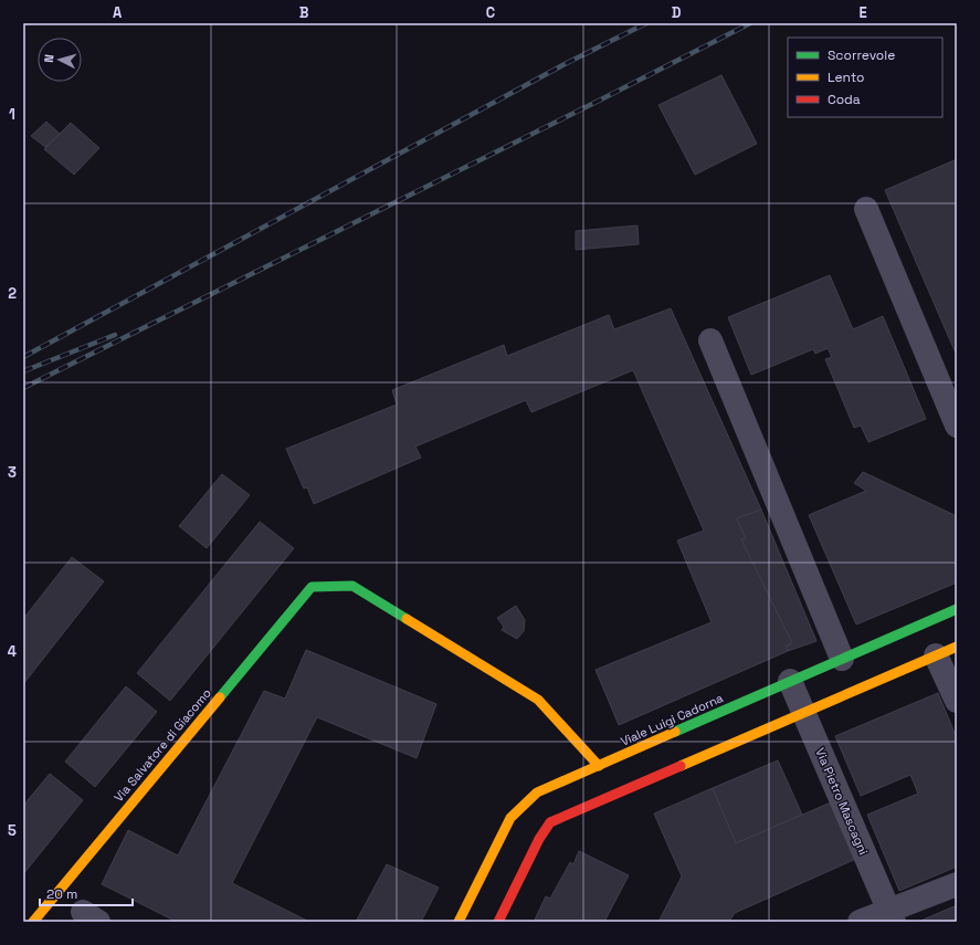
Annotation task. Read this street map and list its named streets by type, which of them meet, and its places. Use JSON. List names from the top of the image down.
{
  "streets": {
    "main road": ["Viale Luigi Cadorna", "Via Salvatore di Giacomo"],
    "street": ["Via Pietro Mascagni"]
  },
  "crossings": [
    ["Viale Luigi Cadorna", "Via Salvatore di Giacomo"],
    ["Viale Luigi Cadorna", "Via Pietro Mascagni"]
  ],
  "legend": ["Scorrevole", "Lento", "Coda"],
  "scale_bar": "20 m",
  "north": "left",
  "grid": {
    "columns": [
      "A",
      "B",
      "C",
      "D",
      "E"
    ],
    "rows": [
      "1",
      "2",
      "3",
      "4",
      "5"
    ]
  }
}
